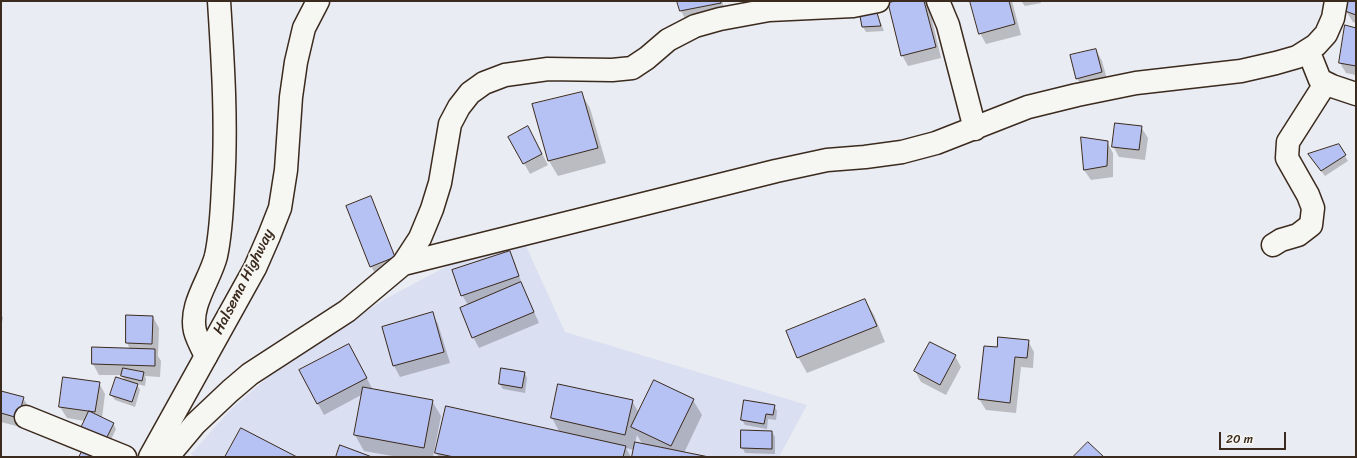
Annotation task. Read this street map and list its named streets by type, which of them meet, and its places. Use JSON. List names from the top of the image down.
{
  "streets": {
    "main road": ["Halsema Highway"]
  },
  "scale_bar": "20 m"
}
